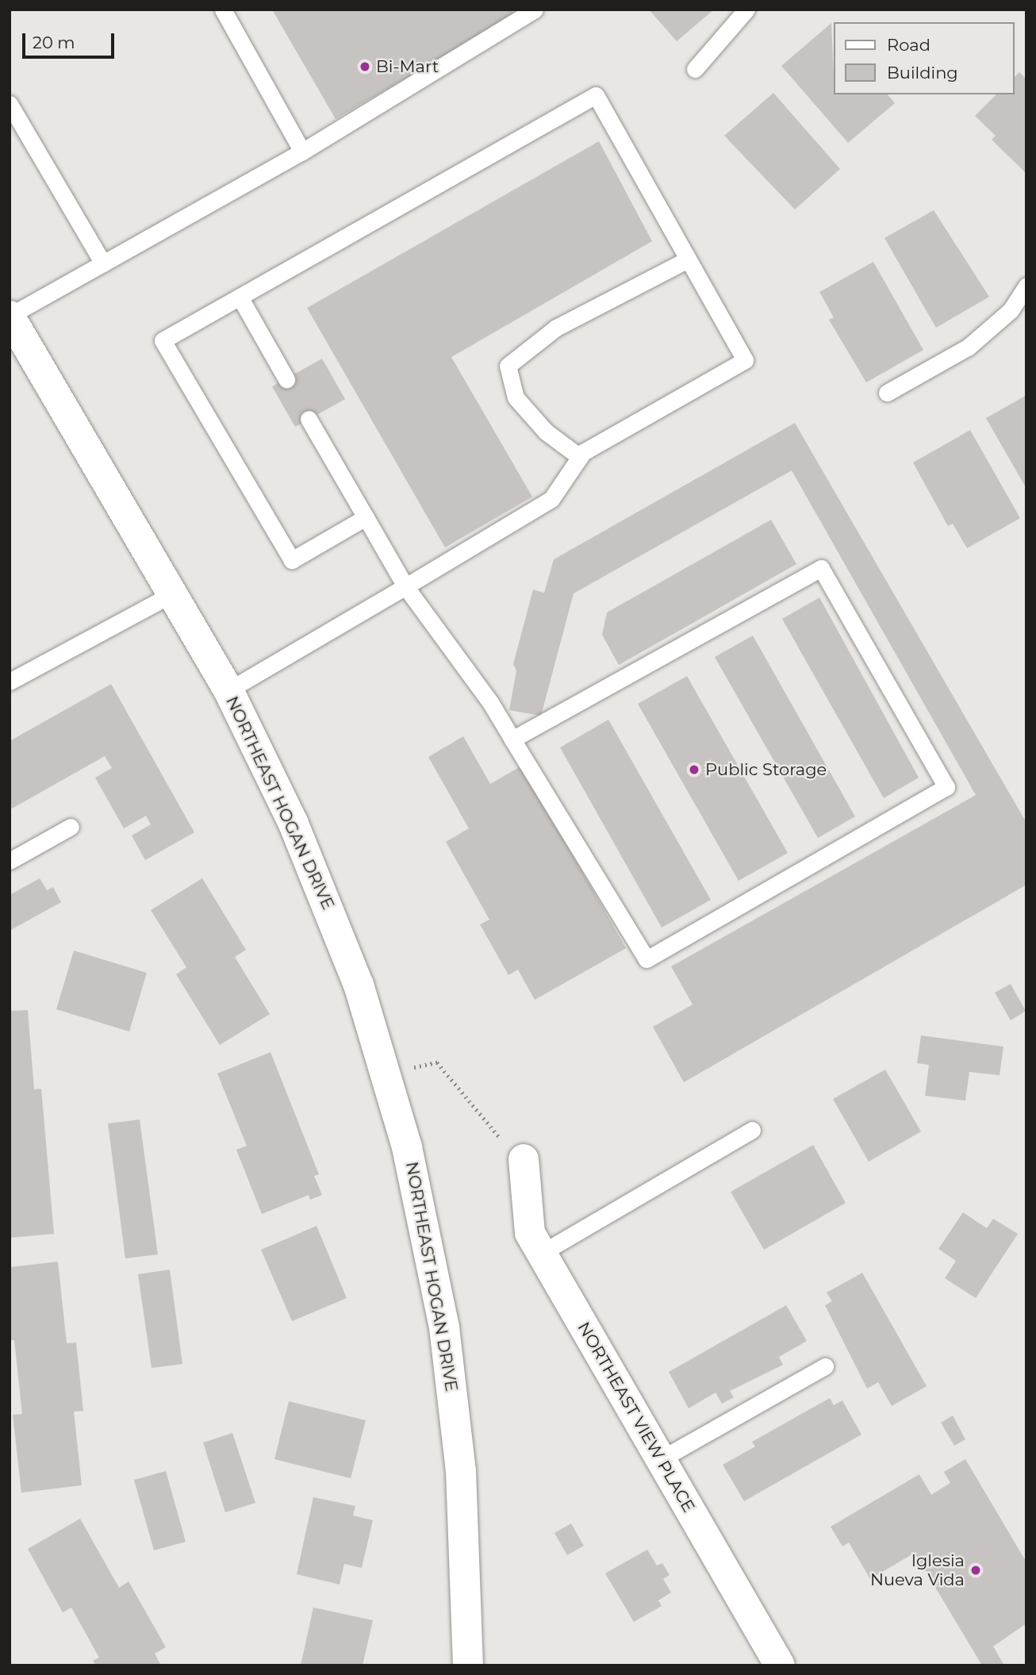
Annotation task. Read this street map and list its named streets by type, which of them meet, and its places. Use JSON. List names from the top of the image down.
{
  "streets": {
    "main road": ["NORTHEAST HOGAN DRIVE", "NORTHEAST VIEW PLACE"]
  },
  "places": ["Bi-Mart", "Public Storage", "Iglesia Nueva Vida"],
  "legend": ["Road", "Building"],
  "scale_bar": "20 m"
}
